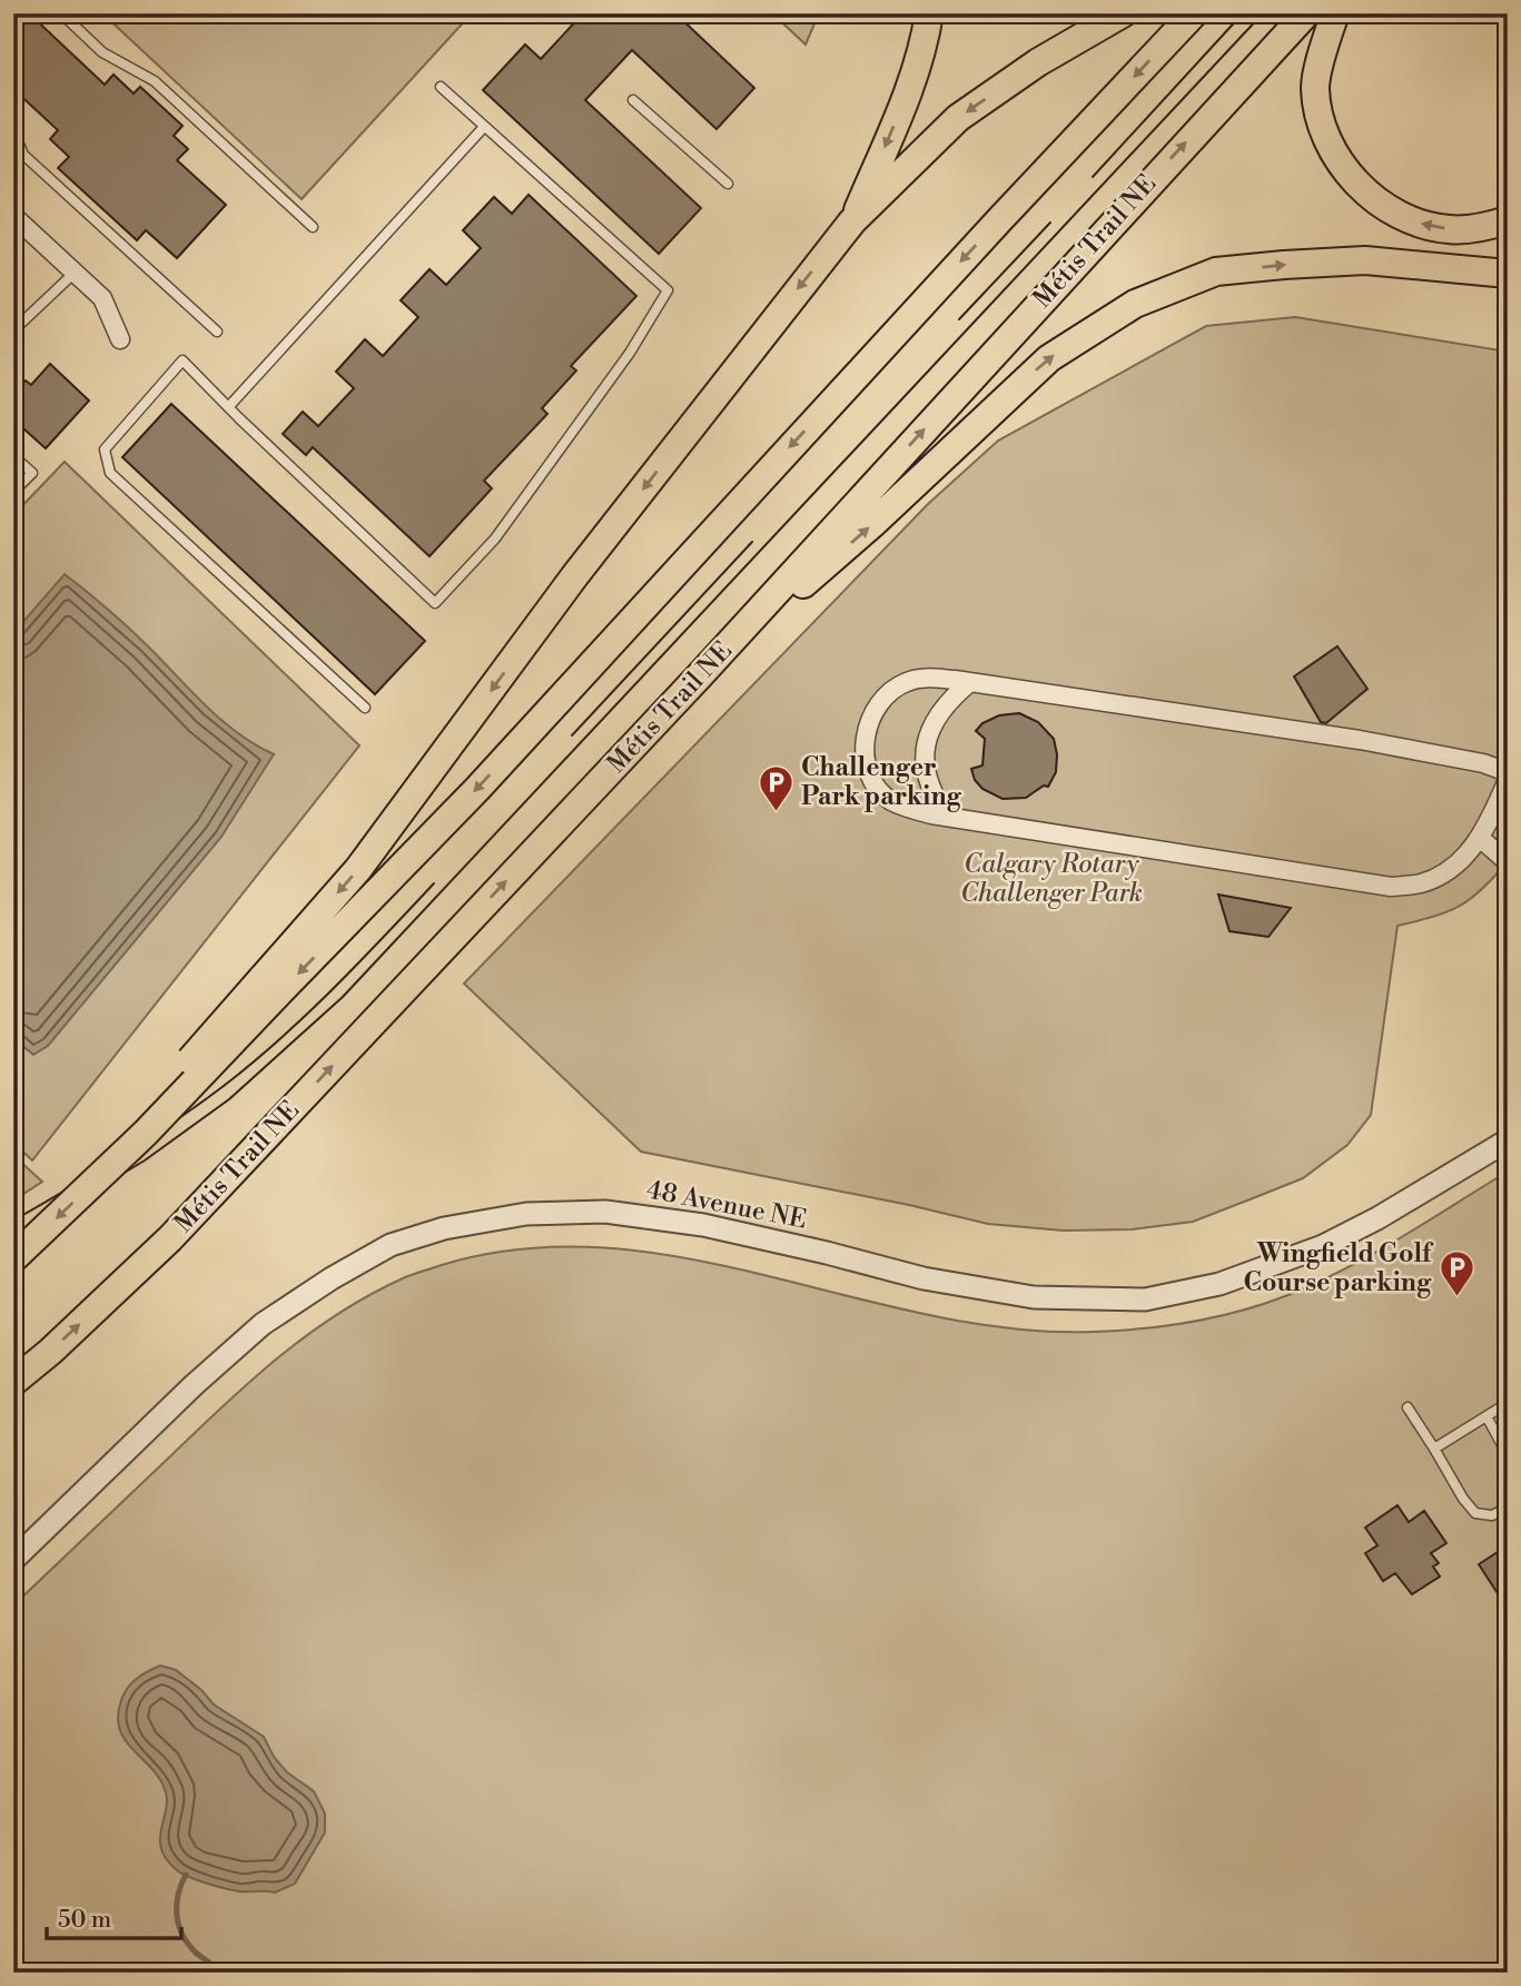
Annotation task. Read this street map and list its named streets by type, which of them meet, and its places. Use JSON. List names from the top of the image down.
{
  "streets": {
    "main road": ["Métis Trail NE"],
    "street": ["48 Avenue NE"]
  },
  "parks": ["Calgary Rotary Challenger Park"],
  "places": {
    "parking": ["Challenger Park parking", "Wingfield Golf Course parking"]
  },
  "scale_bar": "50 m"
}
